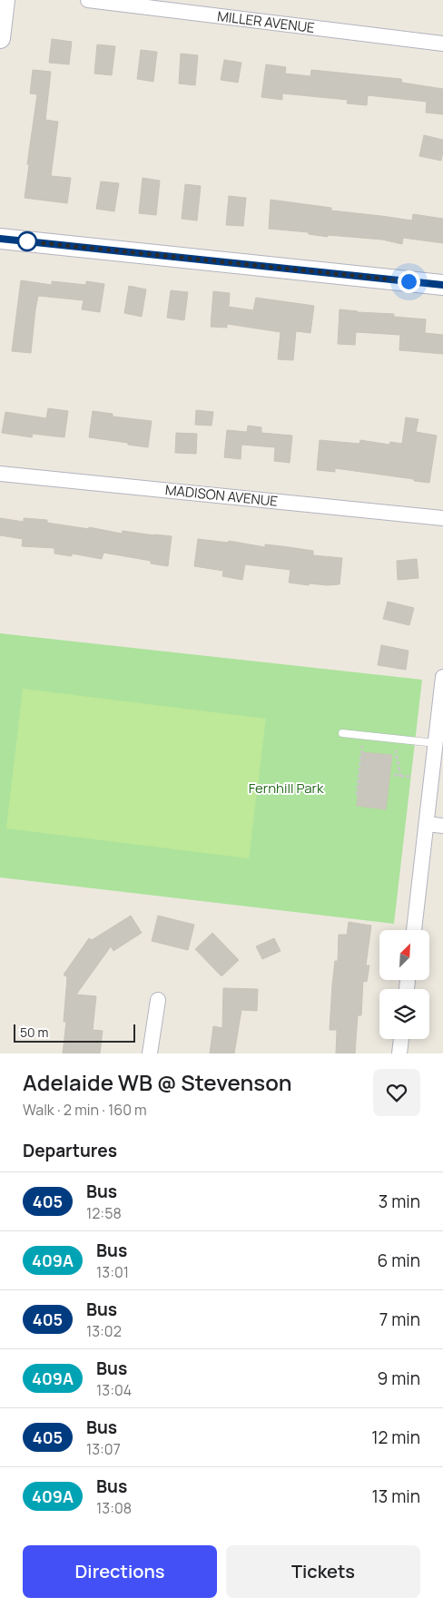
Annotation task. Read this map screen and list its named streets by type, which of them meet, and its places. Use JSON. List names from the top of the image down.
{
  "streets": {
    "street": ["MILLER AVENUE", "MADISON AVENUE"]
  },
  "parks": ["Fernhill Park"],
  "lines": ["bus line 405"],
  "scale_bar": "50 m",
  "north": "top right",
  "page": {
    "scale": "50 m",
    "heading": [
      ["Adelaide WB @ Stevenson", "Walk · 2 min · 160 m"],
      "Departures"
    ],
    "list": [
      {
        "mark": "405",
        "name": "Bus",
        "note": "12:58",
        "value": "3 min"
      },
      {
        "mark": "409A",
        "name": "Bus",
        "note": "13:01",
        "value": "6 min"
      },
      {
        "mark": "405",
        "name": "Bus",
        "note": "13:02",
        "value": "7 min"
      },
      {
        "mark": "409A",
        "name": "Bus",
        "note": "13:04",
        "value": "9 min"
      },
      {
        "mark": "405",
        "name": "Bus",
        "note": "13:07",
        "value": "12 min"
      },
      {
        "mark": "409A",
        "name": "Bus",
        "note": "13:08",
        "value": "13 min"
      }
    ],
    "buttons": ["Directions", "Tickets"]
  }
}
